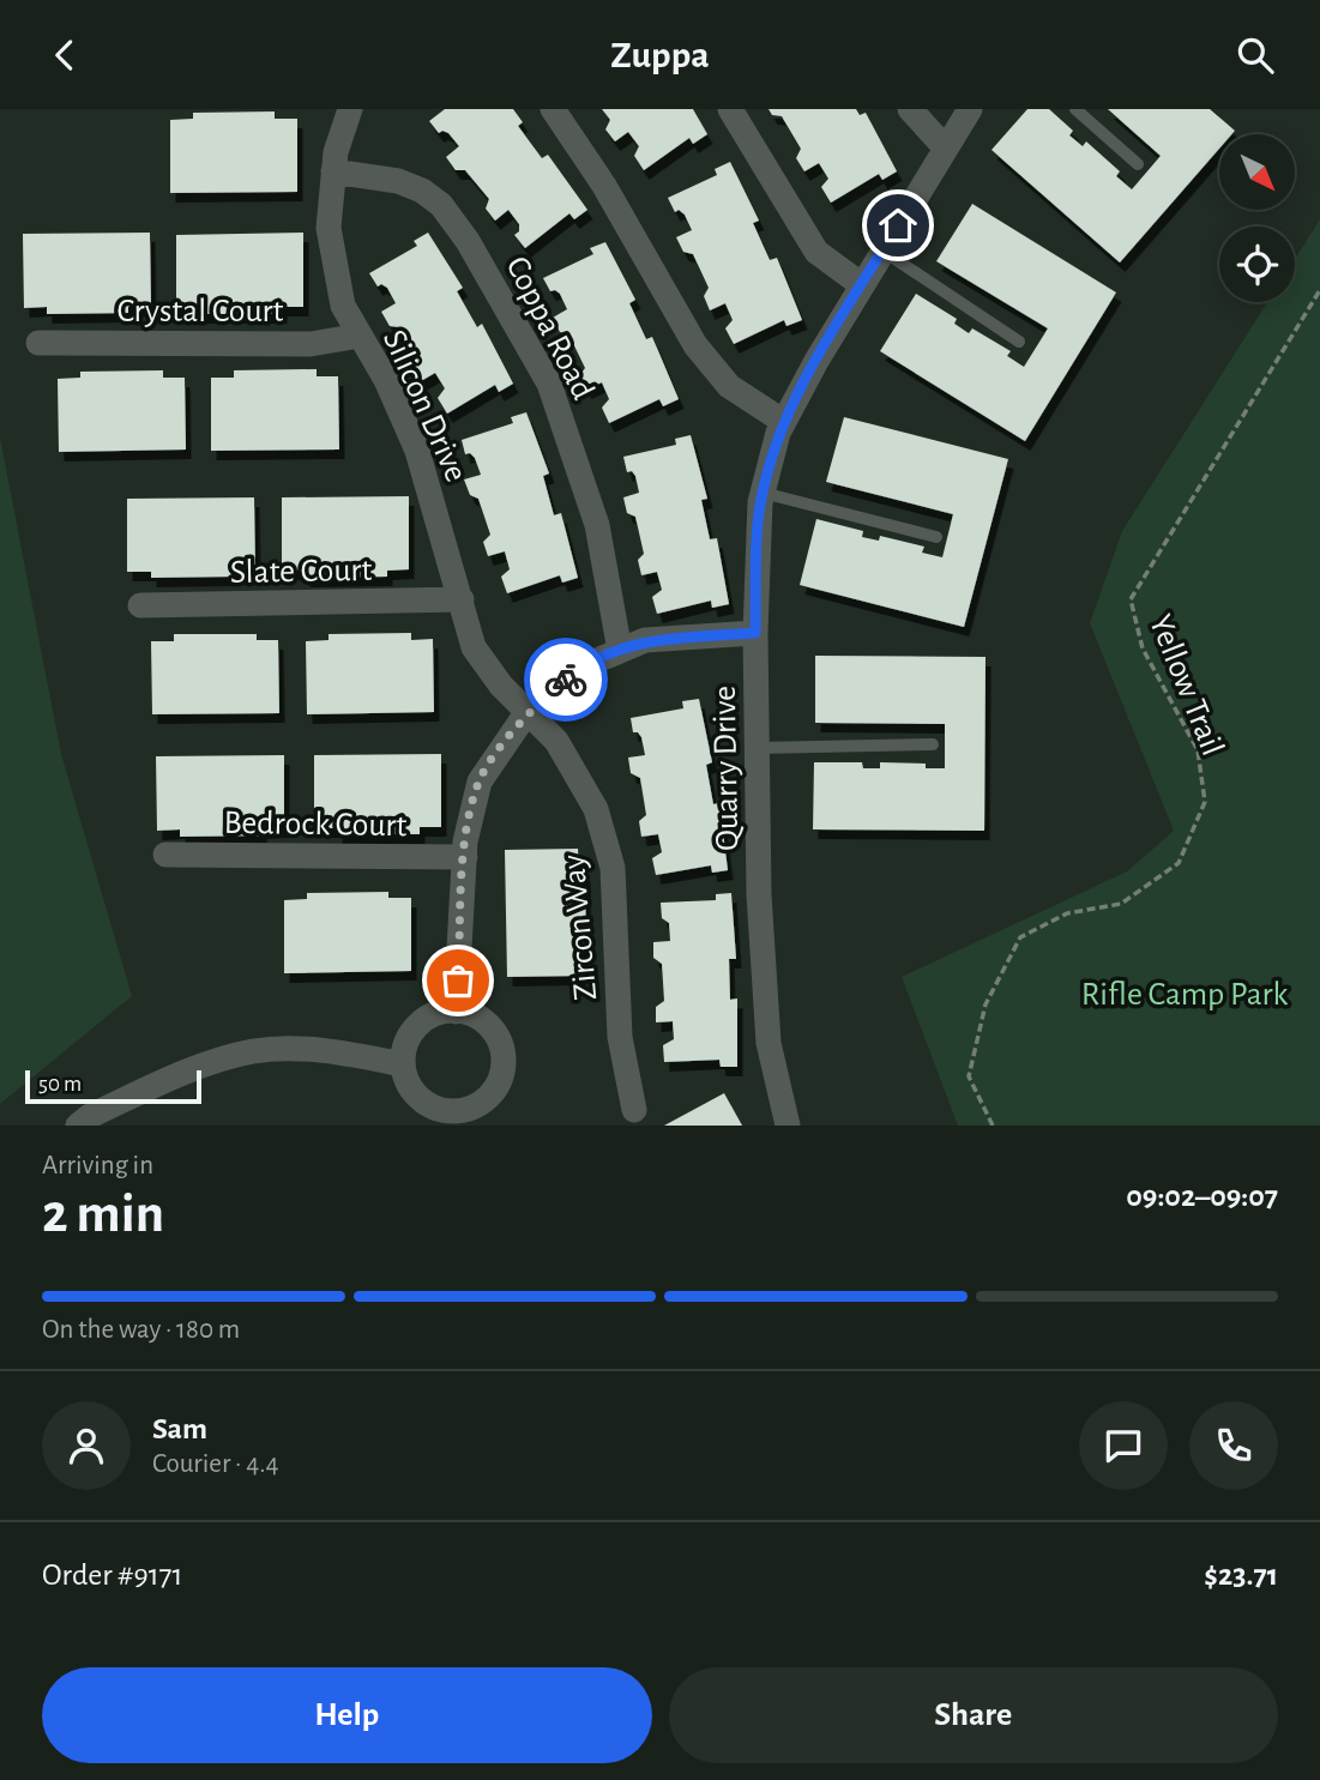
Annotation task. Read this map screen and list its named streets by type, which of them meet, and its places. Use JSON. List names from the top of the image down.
{
  "streets": {
    "street": [
      "Crystal Court",
      "Coppa Road",
      "Silicon Drive",
      "Slate Court",
      "Quarry Drive",
      "Bedrock Court",
      "Zircon Way"
    ],
    "path": ["Yellow Trail"]
  },
  "crossings": [
    ["Crystal Court", "Silicon Drive"],
    ["Coppa Road", "Silicon Drive"],
    ["Silicon Drive", "Slate Court"],
    ["Silicon Drive", "Zircon Way"]
  ],
  "parks": ["Rifle Camp Park"],
  "scale_bar": "50 m",
  "north": "bottom right",
  "page": {
    "header": "Zuppa",
    "scale": "50 m",
    "heading": ["2 min", "Arriving in", "09:02–09:07"],
    "panel": [
      "Sam",
      "Courier · 4.4",
      "Order #9171",
      "$23.71"
    ],
    "bar": "On the way · 180 m",
    "buttons": ["Help", "Share"]
  }
}
